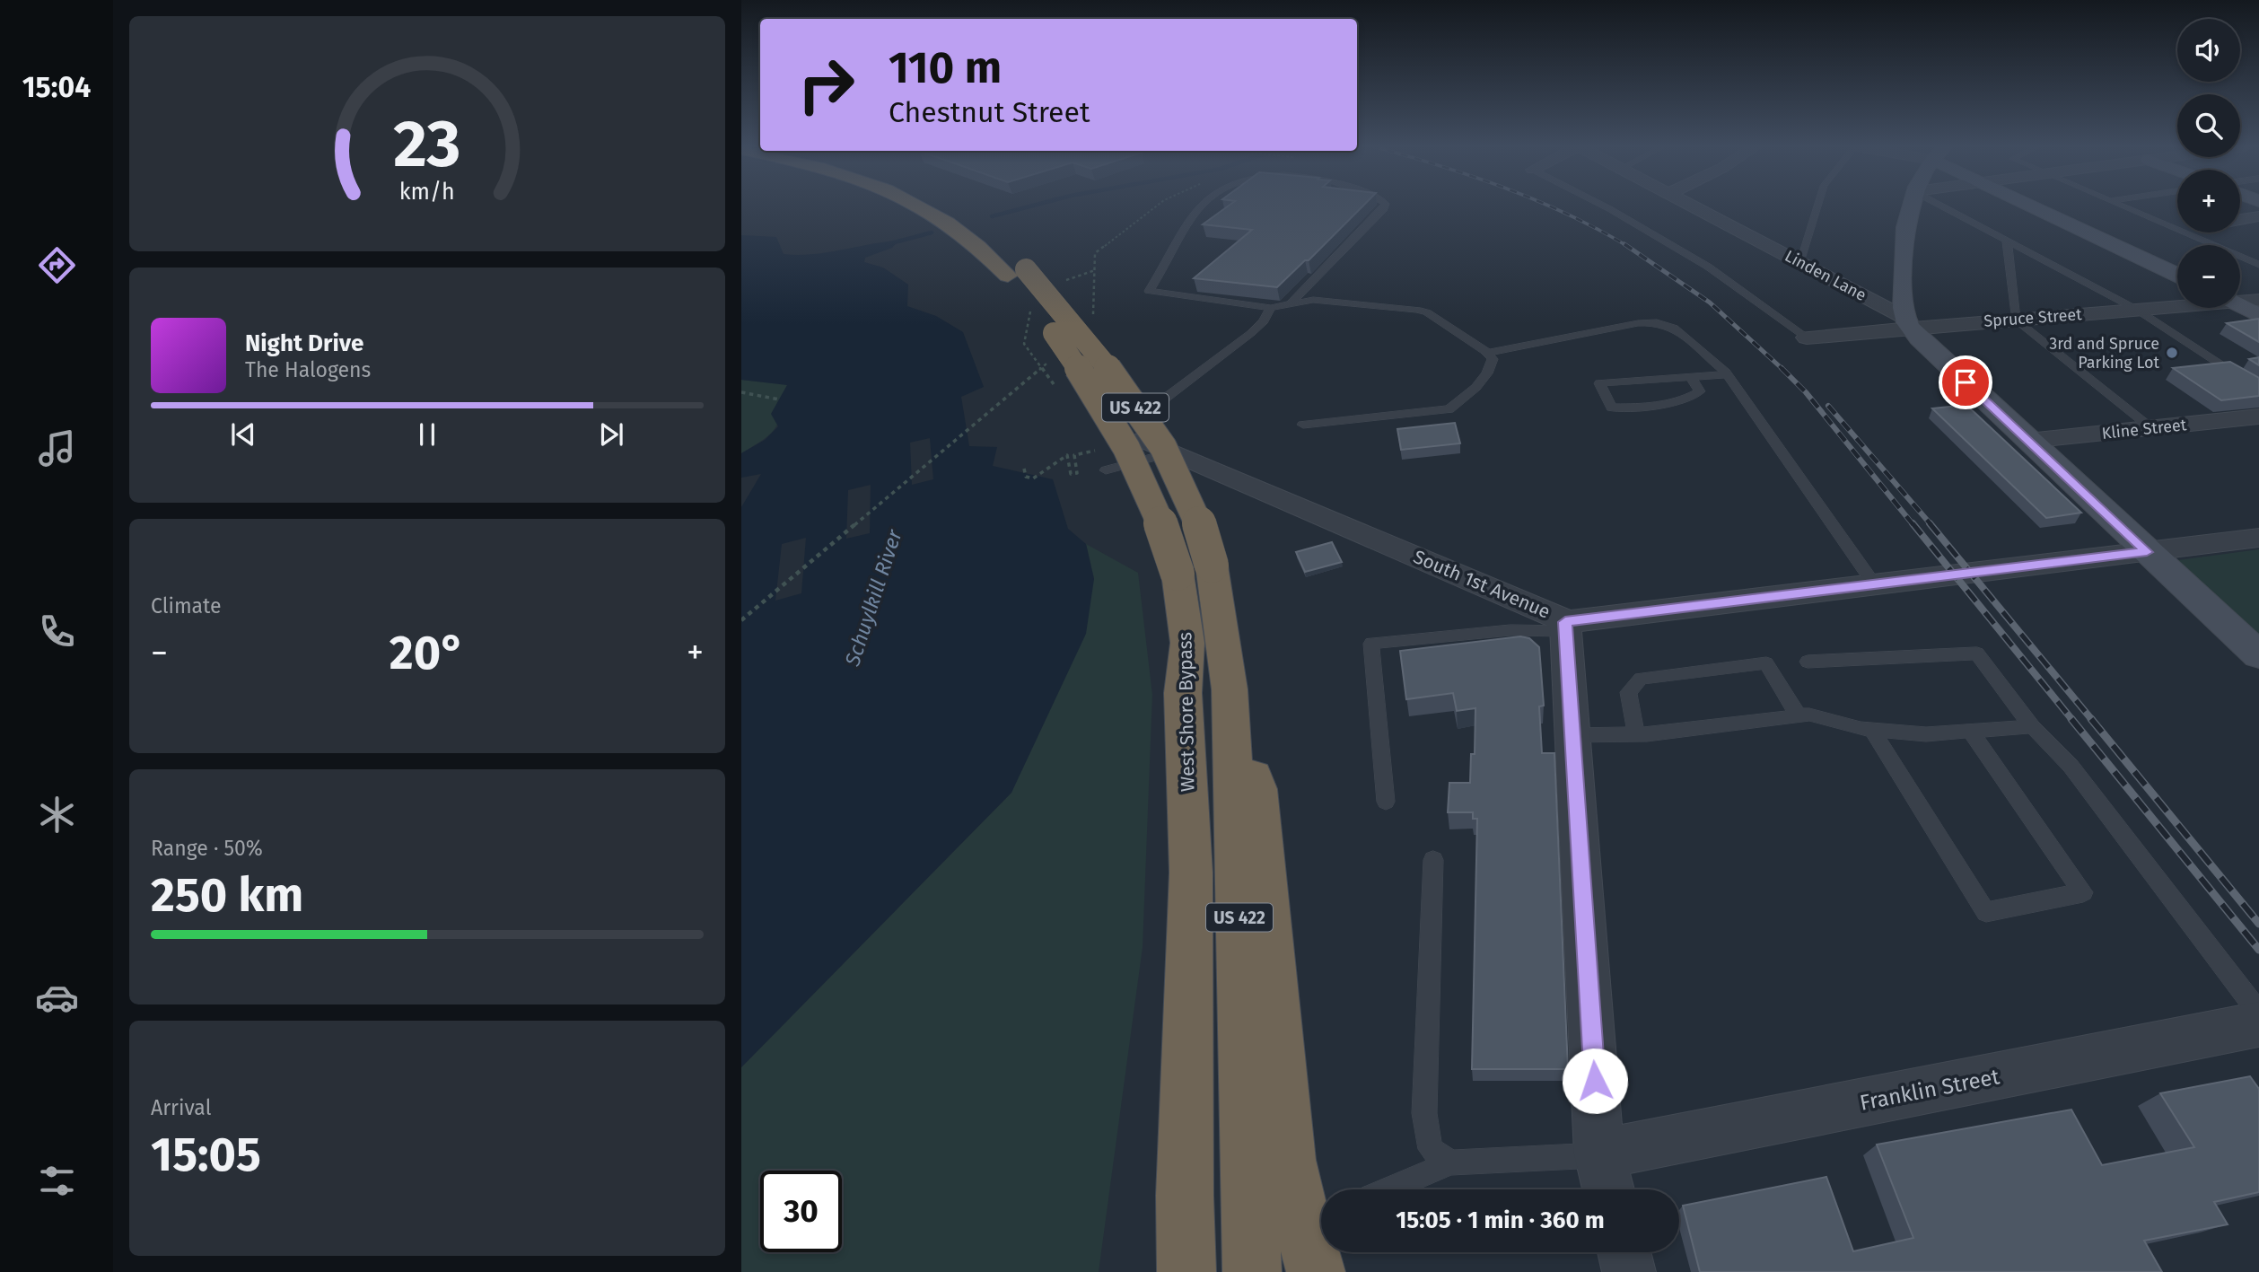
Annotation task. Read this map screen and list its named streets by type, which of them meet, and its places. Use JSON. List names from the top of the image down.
{
  "streets": {
    "highway": ["US 422", "West Shore Bypass"],
    "street": [
      "Linden Lane",
      "Spruce Street",
      "Kline Street",
      "South 1st Avenue",
      "Franklin Street"
    ]
  },
  "crossings": [
    ["Linden Lane", "Spruce Street"],
    ["South 1st Avenue", "Franklin Street"]
  ],
  "water": ["Schuylkill River"],
  "places": ["3rd and Spruce Parking Lot"],
  "page": {
    "tabs": "15:04",
    "map_buttons": ["+", "−"],
    "turn": ["110 m", "Chestnut Street"],
    "song": ["Night Drive", "The Halogens"],
    "tile": [
      "Climate",
      ["Range · 50%", "250 km"],
      ["Arrival", "15:05"]
    ],
    "heat": ["−", "20°", "+"],
    "limit": "30",
    "trip": "15:05 · 1 min · 360 m",
    "gauge": ["23", "km/h"]
  }
}
